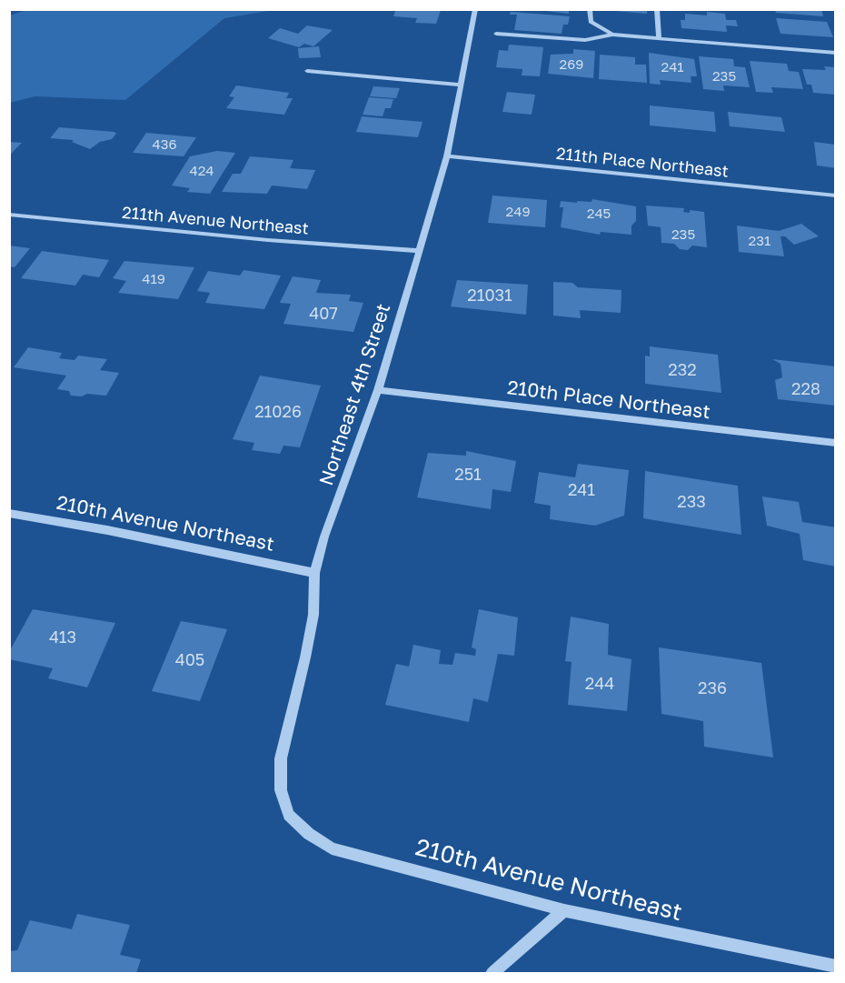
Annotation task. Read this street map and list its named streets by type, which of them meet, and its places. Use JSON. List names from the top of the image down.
{
  "streets": {
    "street": [
      "211th Place Northeast",
      "211th Avenue Northeast",
      "Northeast 4th Street",
      "210th Place Northeast",
      "210th Avenue Northeast"
    ]
  },
  "crossings": [
    ["211th Place Northeast", "Northeast 4th Street"],
    ["211th Avenue Northeast", "Northeast 4th Street"],
    ["Northeast 4th Street", "210th Place Northeast"],
    ["Northeast 4th Street", "210th Avenue Northeast"]
  ],
  "house_numbers": [
    "269",
    "241",
    "235",
    "436",
    "424",
    "249",
    "245",
    "235",
    "231",
    "419",
    "21031",
    "407",
    "232",
    "228",
    "21026",
    "251",
    "241",
    "233",
    "413",
    "405",
    "244",
    "236"
  ]
}
